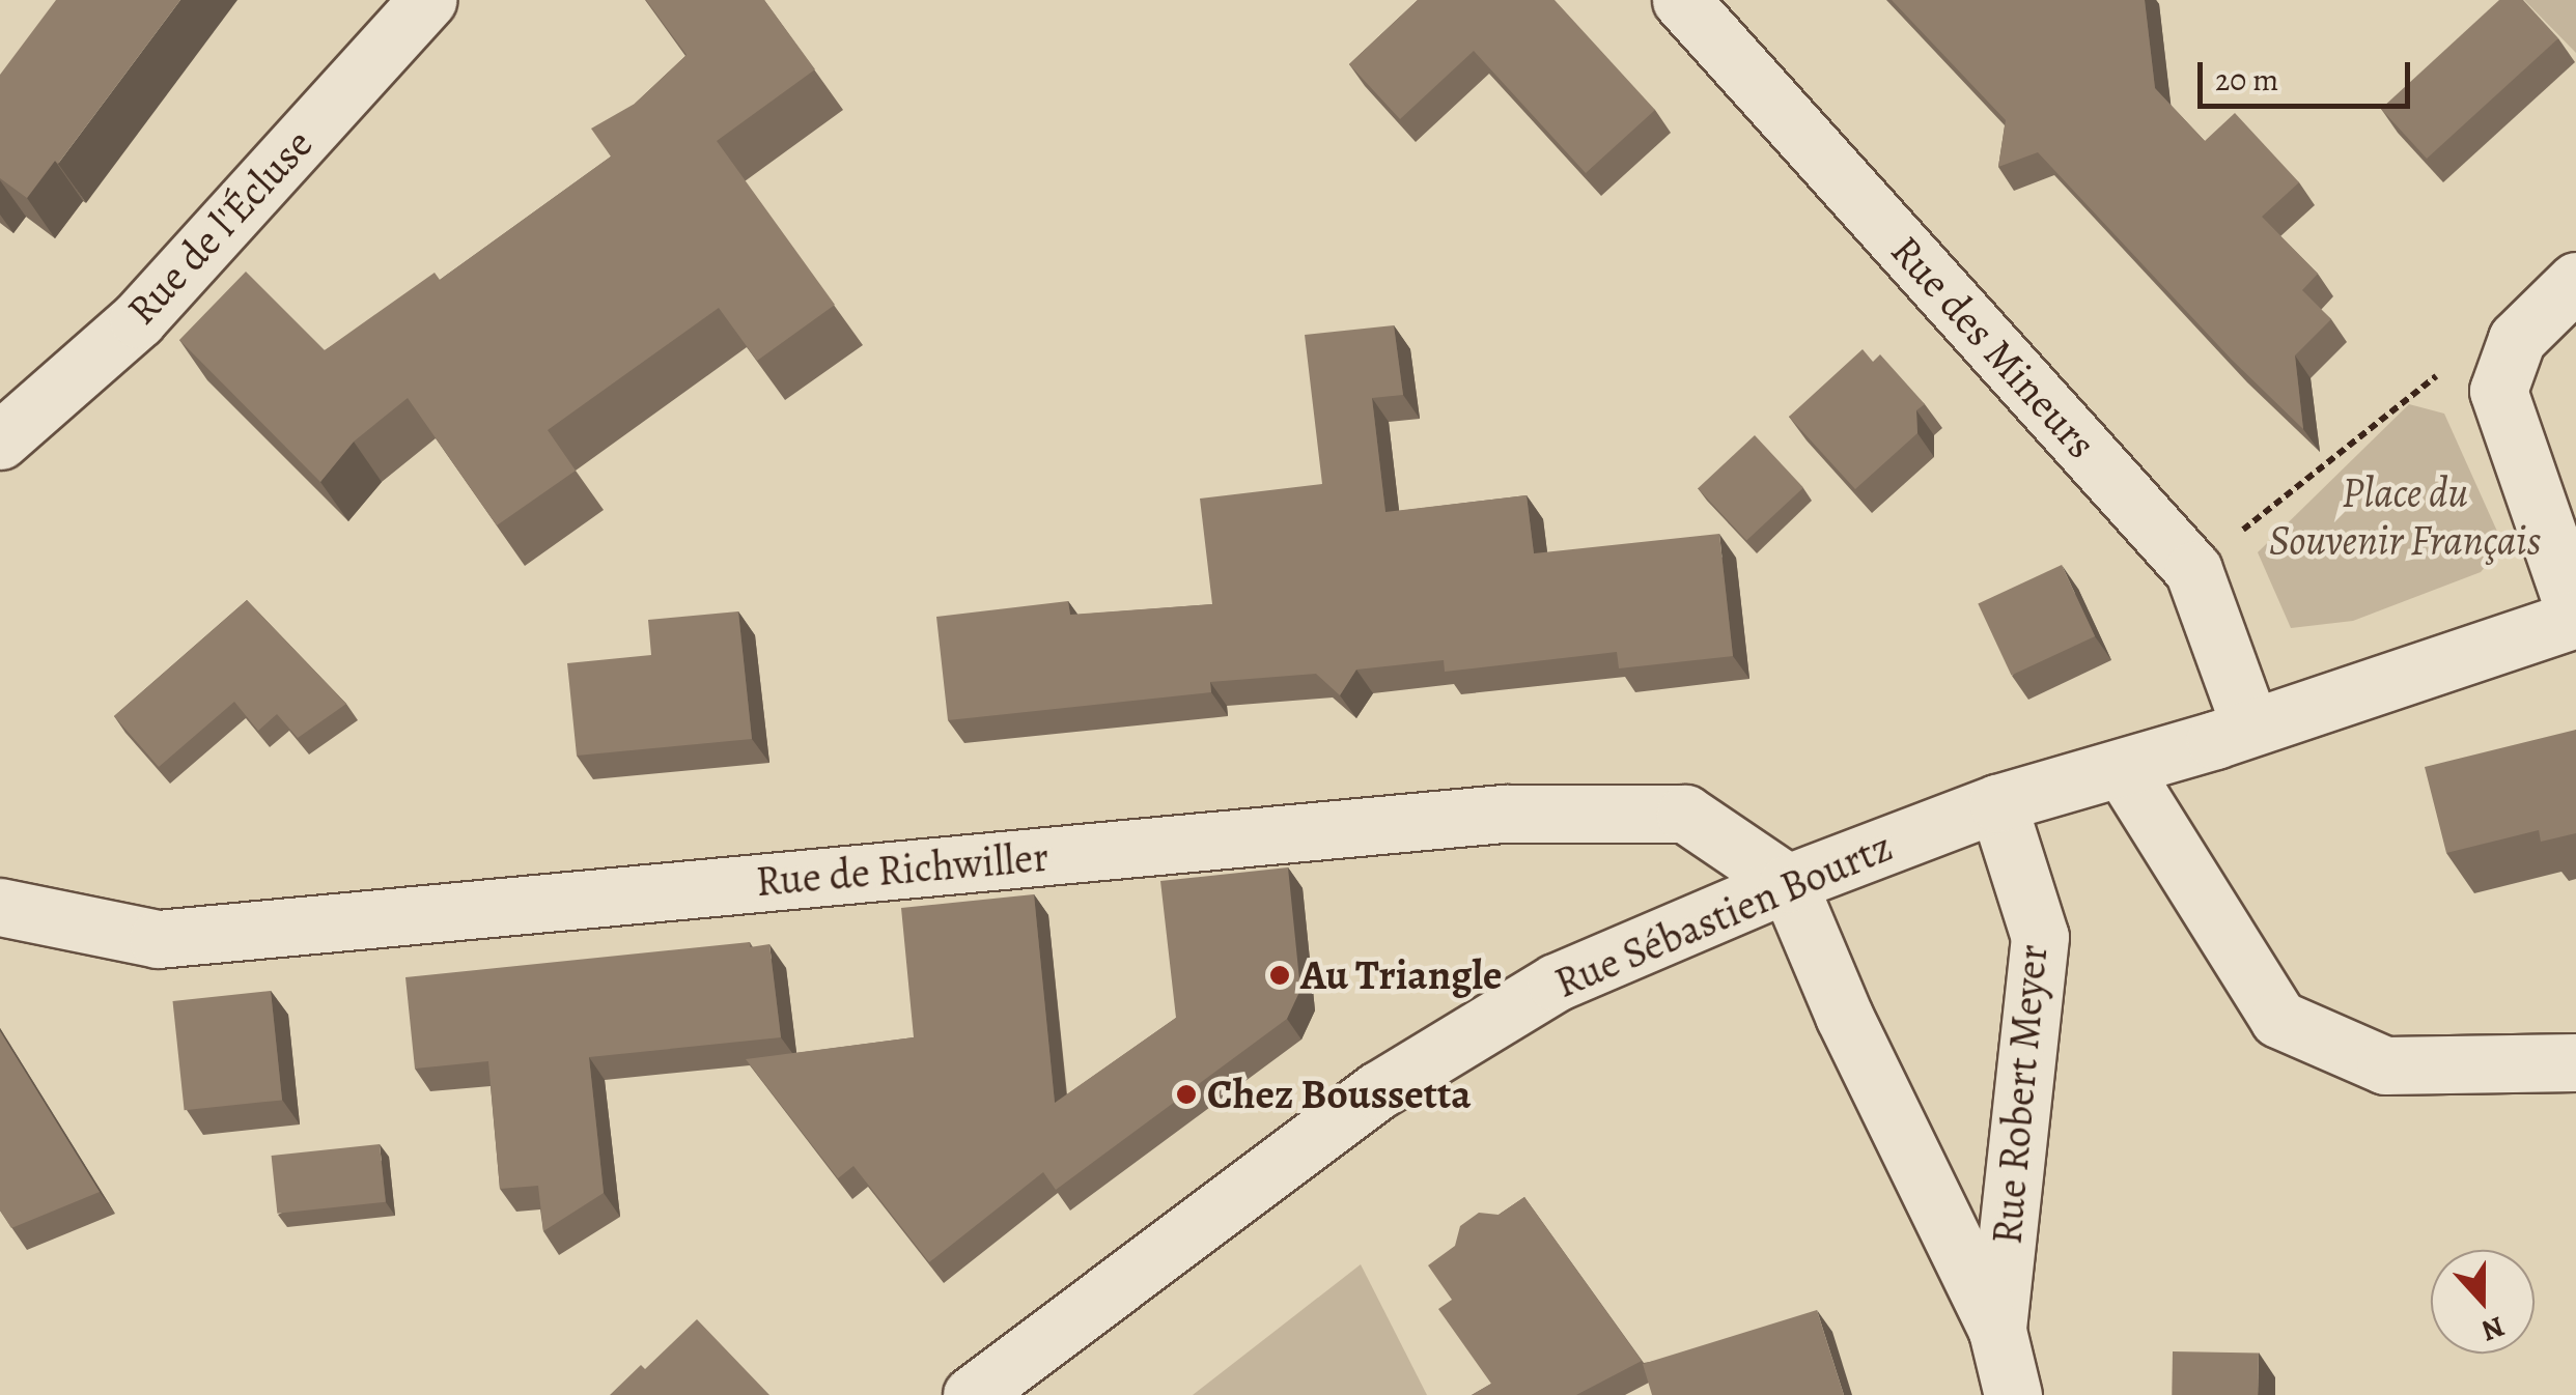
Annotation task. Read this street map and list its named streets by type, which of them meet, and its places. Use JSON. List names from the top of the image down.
{
  "streets": {
    "street": [
      "Rue de l'Écluse",
      "Rue des Mineurs",
      "Rue de Richwiller",
      "Rue Sébastien Bourtz",
      "Rue Robert Meyer"
    ]
  },
  "crossings": [
    ["Rue des Mineurs", "Rue Sébastien Bourtz"],
    ["Rue de Richwiller", "Rue Sébastien Bourtz"],
    ["Rue de Richwiller", "Rue Robert Meyer"],
    ["Rue Sébastien Bourtz", "Rue Robert Meyer"]
  ],
  "parks": ["Place du Souvenir Français"],
  "places": ["Au Triangle", "Chez Boussetta"],
  "scale_bar": "20 m",
  "north": "bottom"
}
